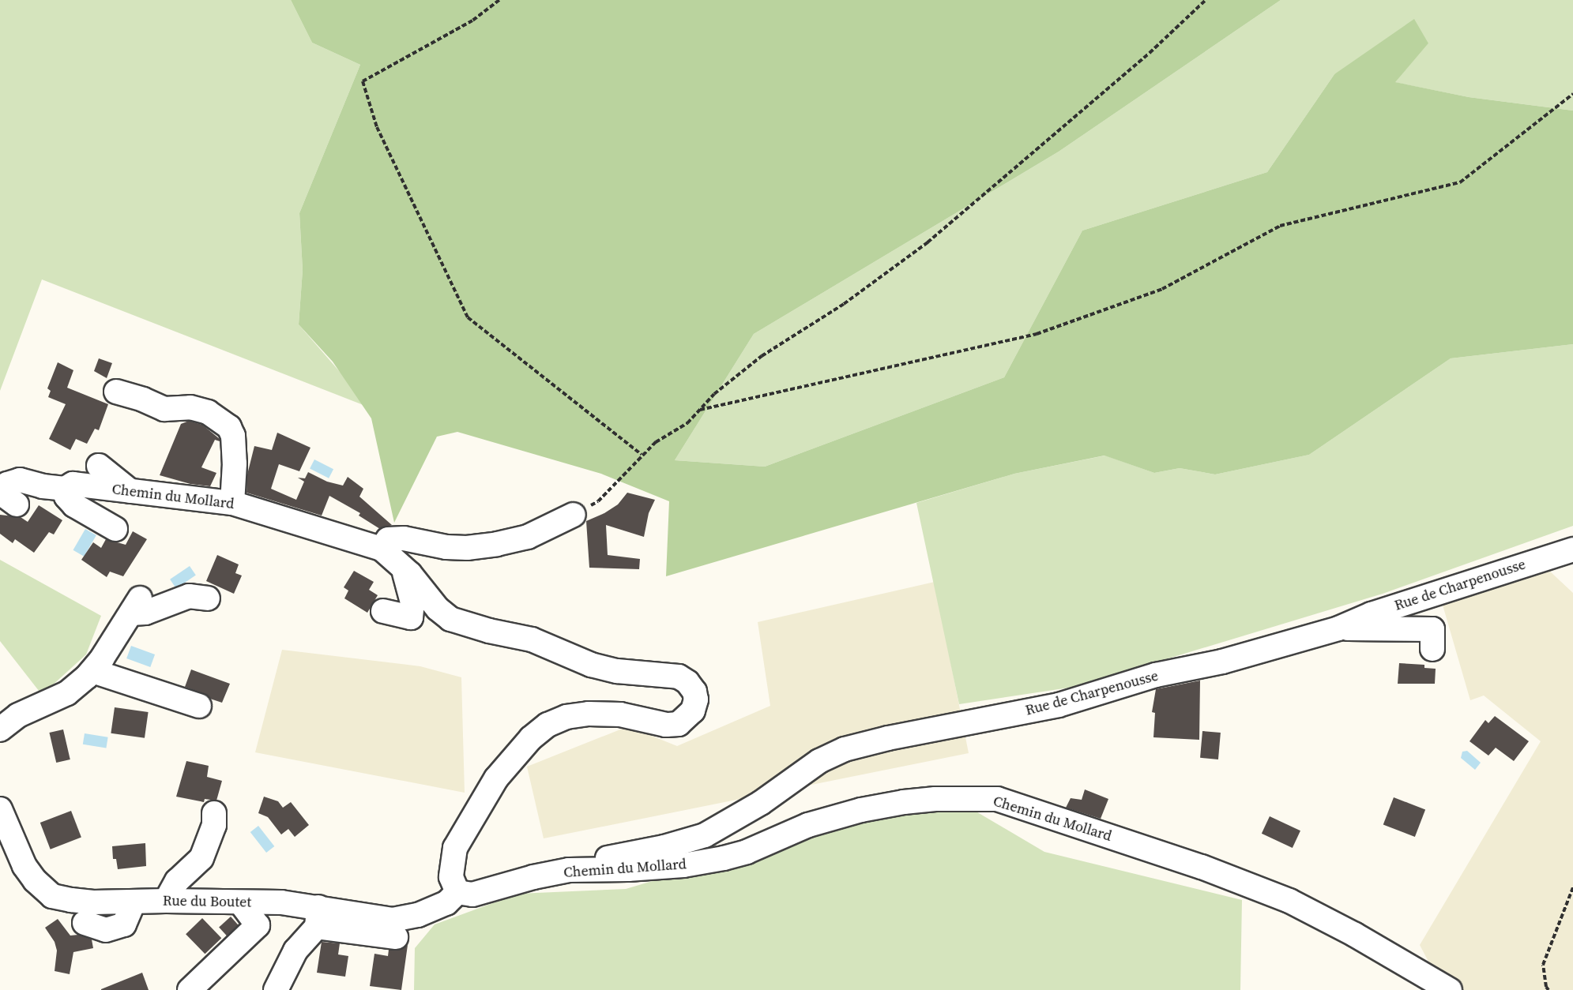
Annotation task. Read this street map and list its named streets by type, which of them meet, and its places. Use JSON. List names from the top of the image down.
{
  "streets": {
    "street": ["Chemin du Mollard", "Rue de Charpenousse", "Rue du Boutet"]
  },
  "crossings": [
    ["Chemin du Mollard", "Rue de Charpenousse"],
    ["Chemin du Mollard", "Rue du Boutet"]
  ]
}
